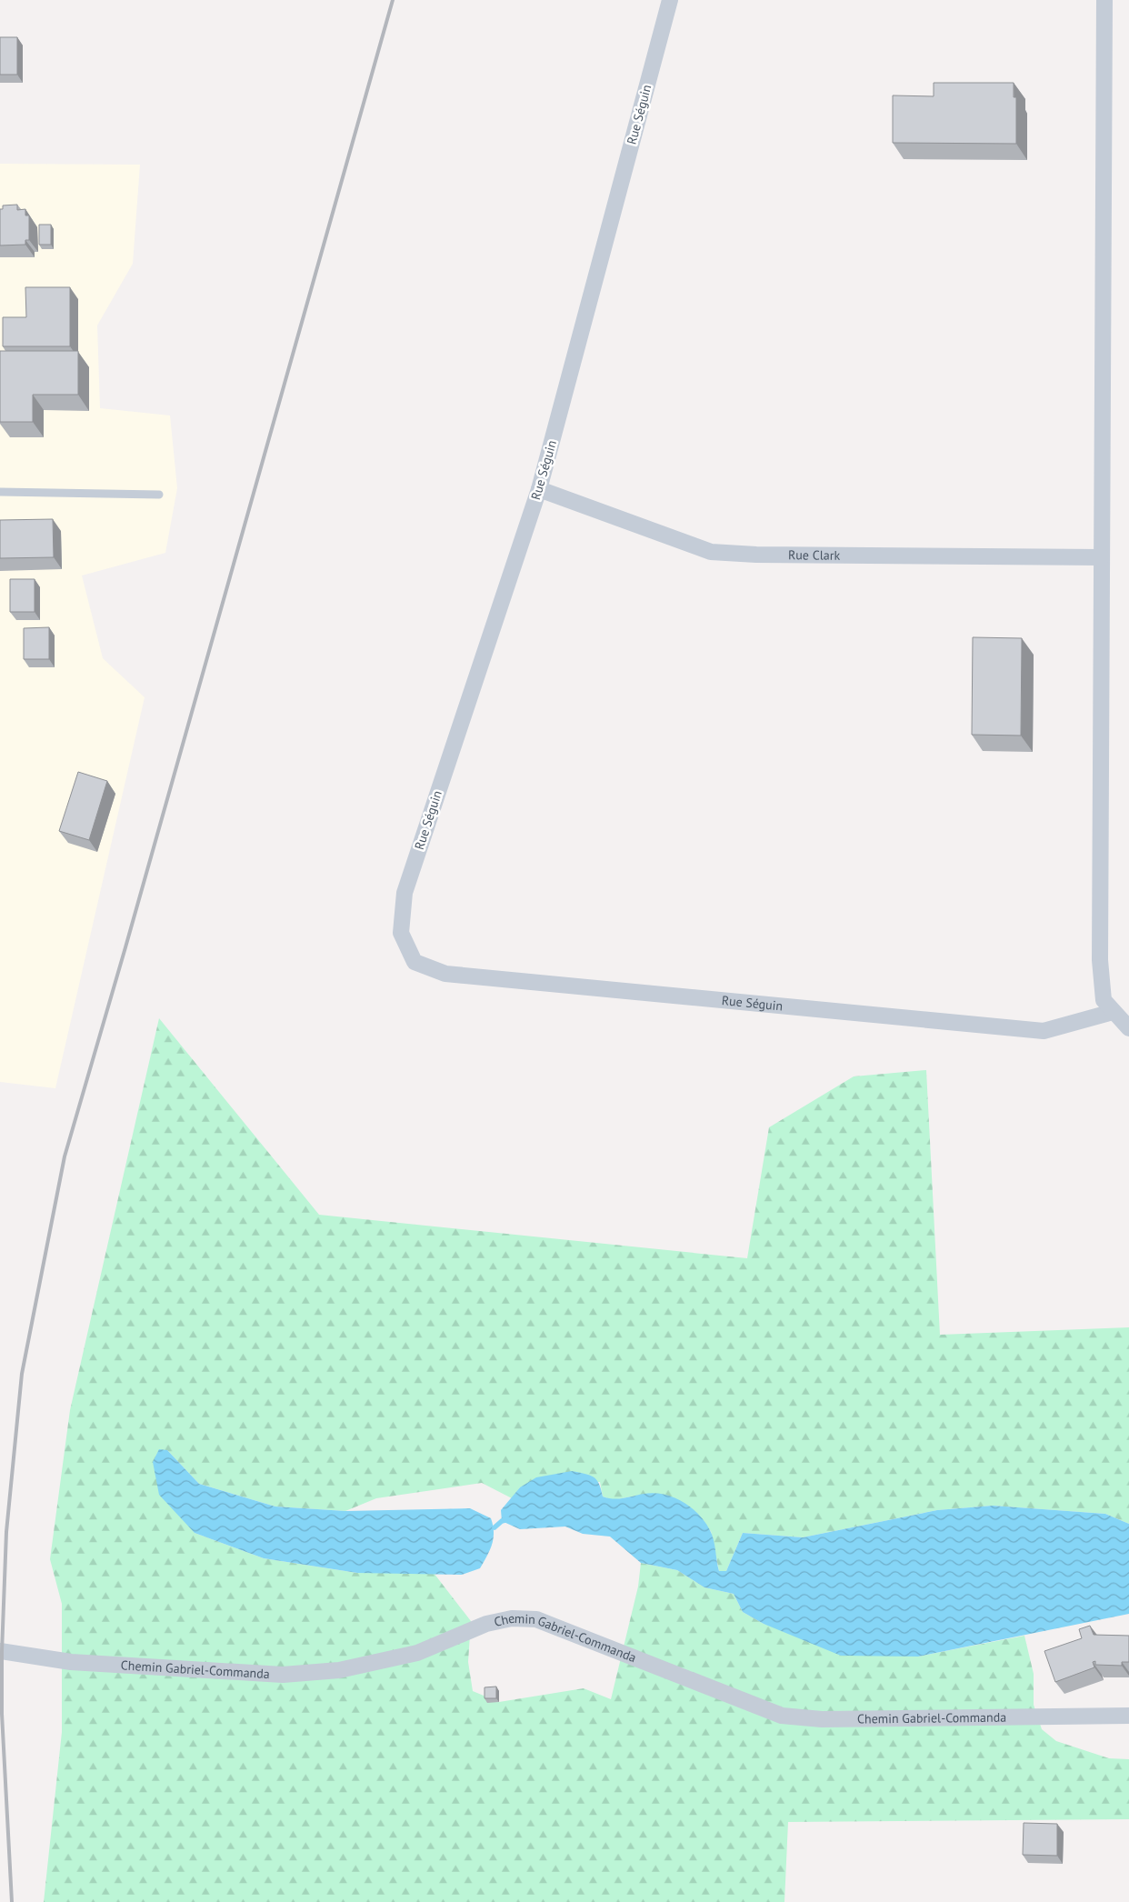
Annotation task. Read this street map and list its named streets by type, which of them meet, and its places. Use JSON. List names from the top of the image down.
{
  "streets": {
    "street": ["Rue Séguin", "Rue Clark", "Chemin Gabriel-Commanda"]
  },
  "crossings": [
    ["Rue Séguin", "Rue Clark"]
  ]
}
